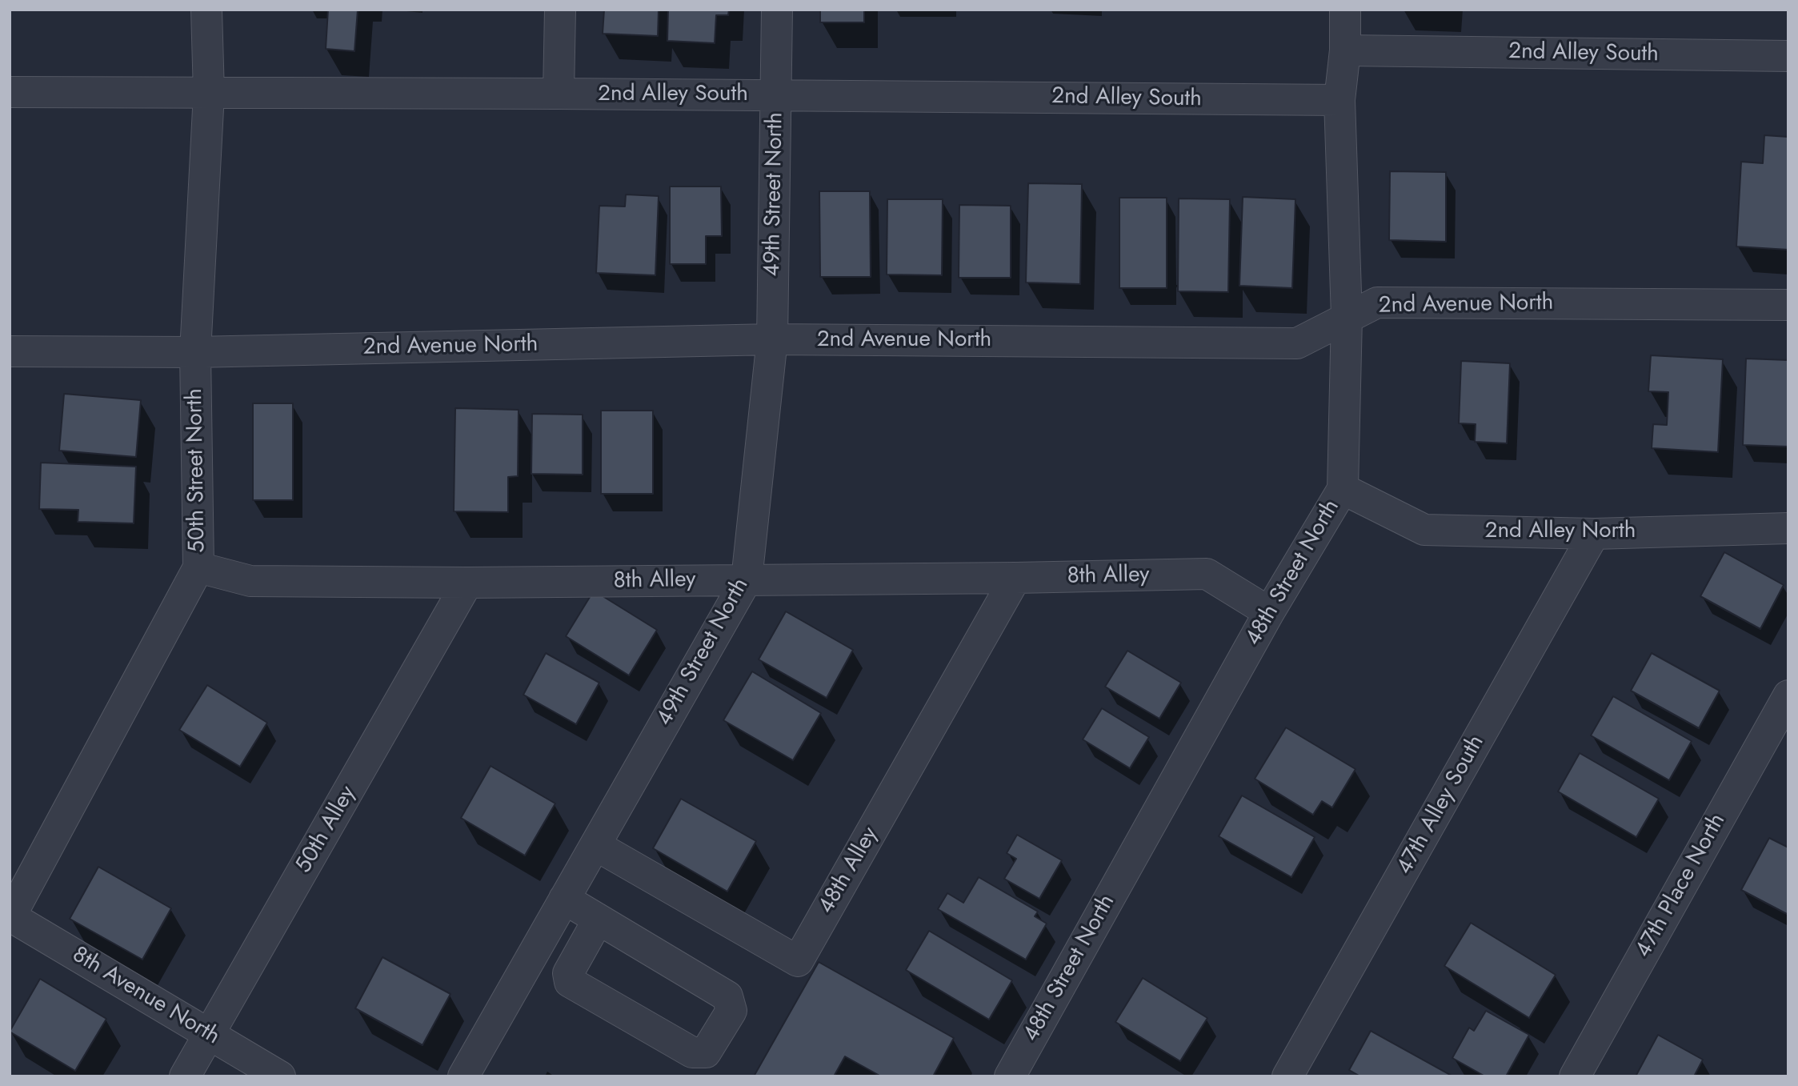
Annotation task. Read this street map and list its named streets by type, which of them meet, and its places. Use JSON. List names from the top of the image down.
{
  "streets": {
    "street": [
      "2nd Alley South",
      "49th Street North",
      "2nd Avenue North",
      "50th Street North",
      "2nd Alley North",
      "48th Street North",
      "8th Alley",
      "47th Alley South",
      "50th Alley",
      "48th Alley",
      "47th Place North",
      "8th Avenue North"
    ]
  },
  "crossings": [
    ["2nd Alley South", "49th Street North"],
    ["2nd Alley South", "50th Street North"],
    ["2nd Alley South", "48th Street North"],
    ["49th Street North", "2nd Avenue North"],
    ["49th Street North", "8th Alley"],
    ["49th Street North", "48th Alley"],
    ["2nd Avenue North", "50th Street North"],
    ["2nd Avenue North", "48th Street North"],
    ["50th Street North", "8th Alley"],
    ["50th Street North", "8th Avenue North"],
    ["2nd Alley North", "48th Street North"],
    ["2nd Alley North", "47th Alley South"],
    ["48th Street North", "8th Alley"],
    ["8th Alley", "50th Alley"],
    ["8th Alley", "48th Alley"],
    ["50th Alley", "8th Avenue North"]
  ]
}
